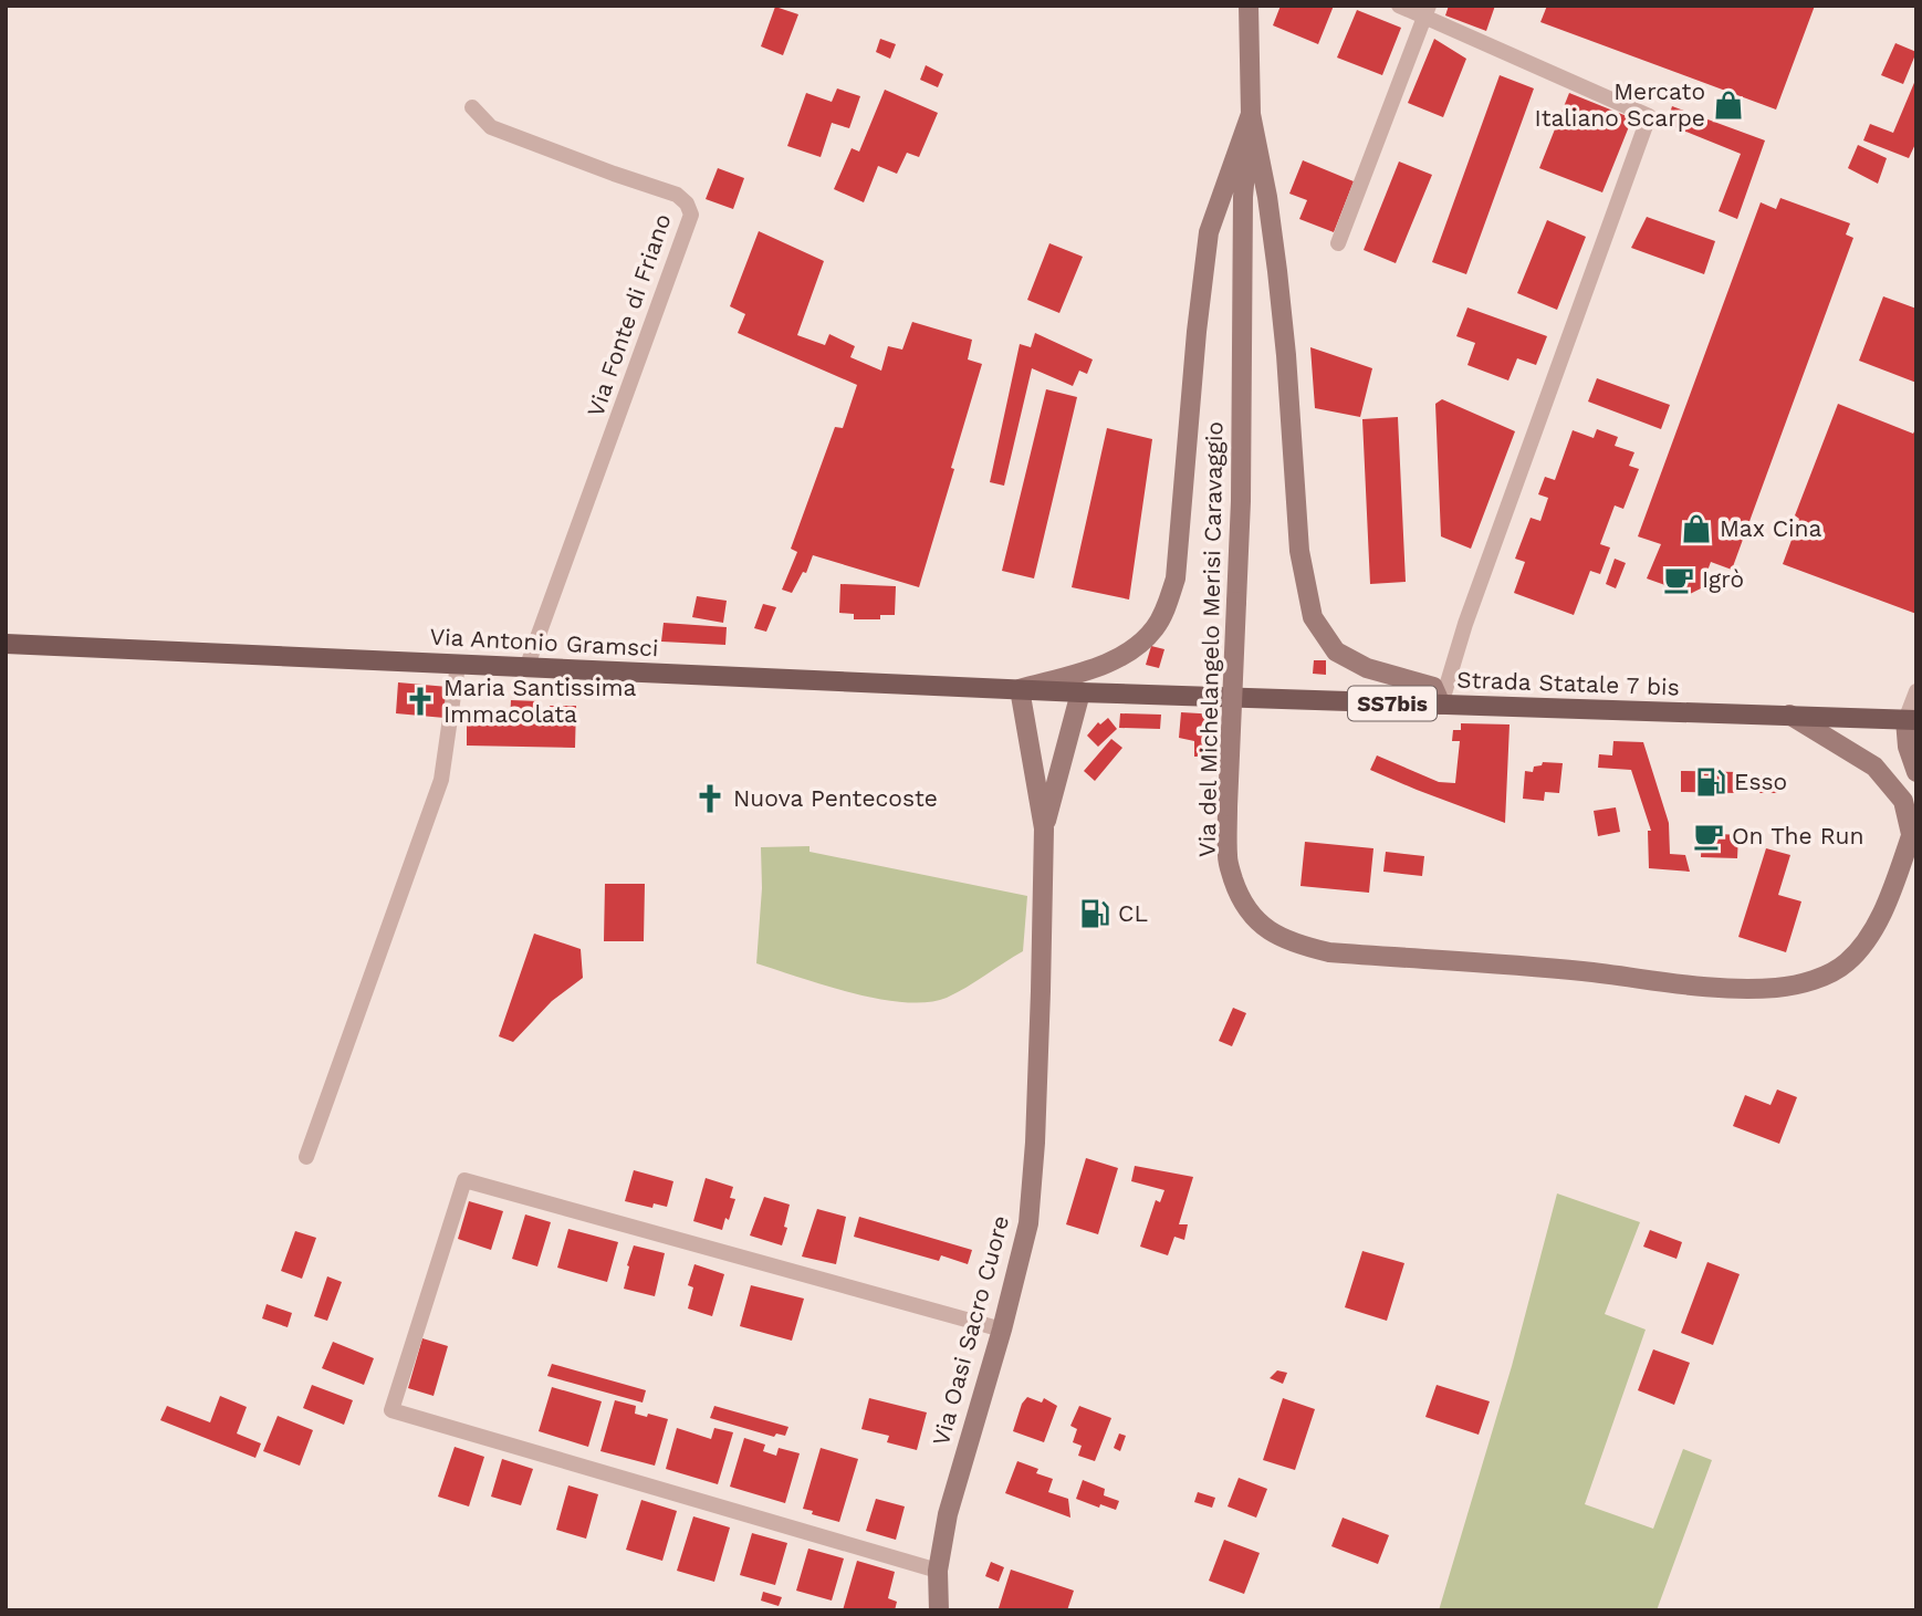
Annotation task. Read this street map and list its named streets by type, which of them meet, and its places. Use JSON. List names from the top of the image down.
{
  "streets": {
    "main road": ["Via Antonio Gramsci", "Strada Statale 7 bis", "SS7bis"],
    "street": ["Via Fonte di Friano", "Via del Michelangelo Merisi Caravaggio", "Via Oasi Sacro Cuore"]
  },
  "crossings": [
    ["Via Fonte di Friano", "Via Antonio Gramsci"],
    ["Via Antonio Gramsci", "Strada Statale 7 bis"],
    ["Via Antonio Gramsci", "Via Oasi Sacro Cuore"],
    ["Strada Statale 7 bis", "Via Oasi Sacro Cuore"]
  ],
  "places": {
    "shop": ["Mercato Italiano Scarpe", "Max Cina"],
    "cafe": ["Igrò", "On The Run"],
    "church": ["Maria Santissima Immacolata", "Nuova Pentecoste"],
    "fuel station": ["Esso", "CL"]
  }
}
